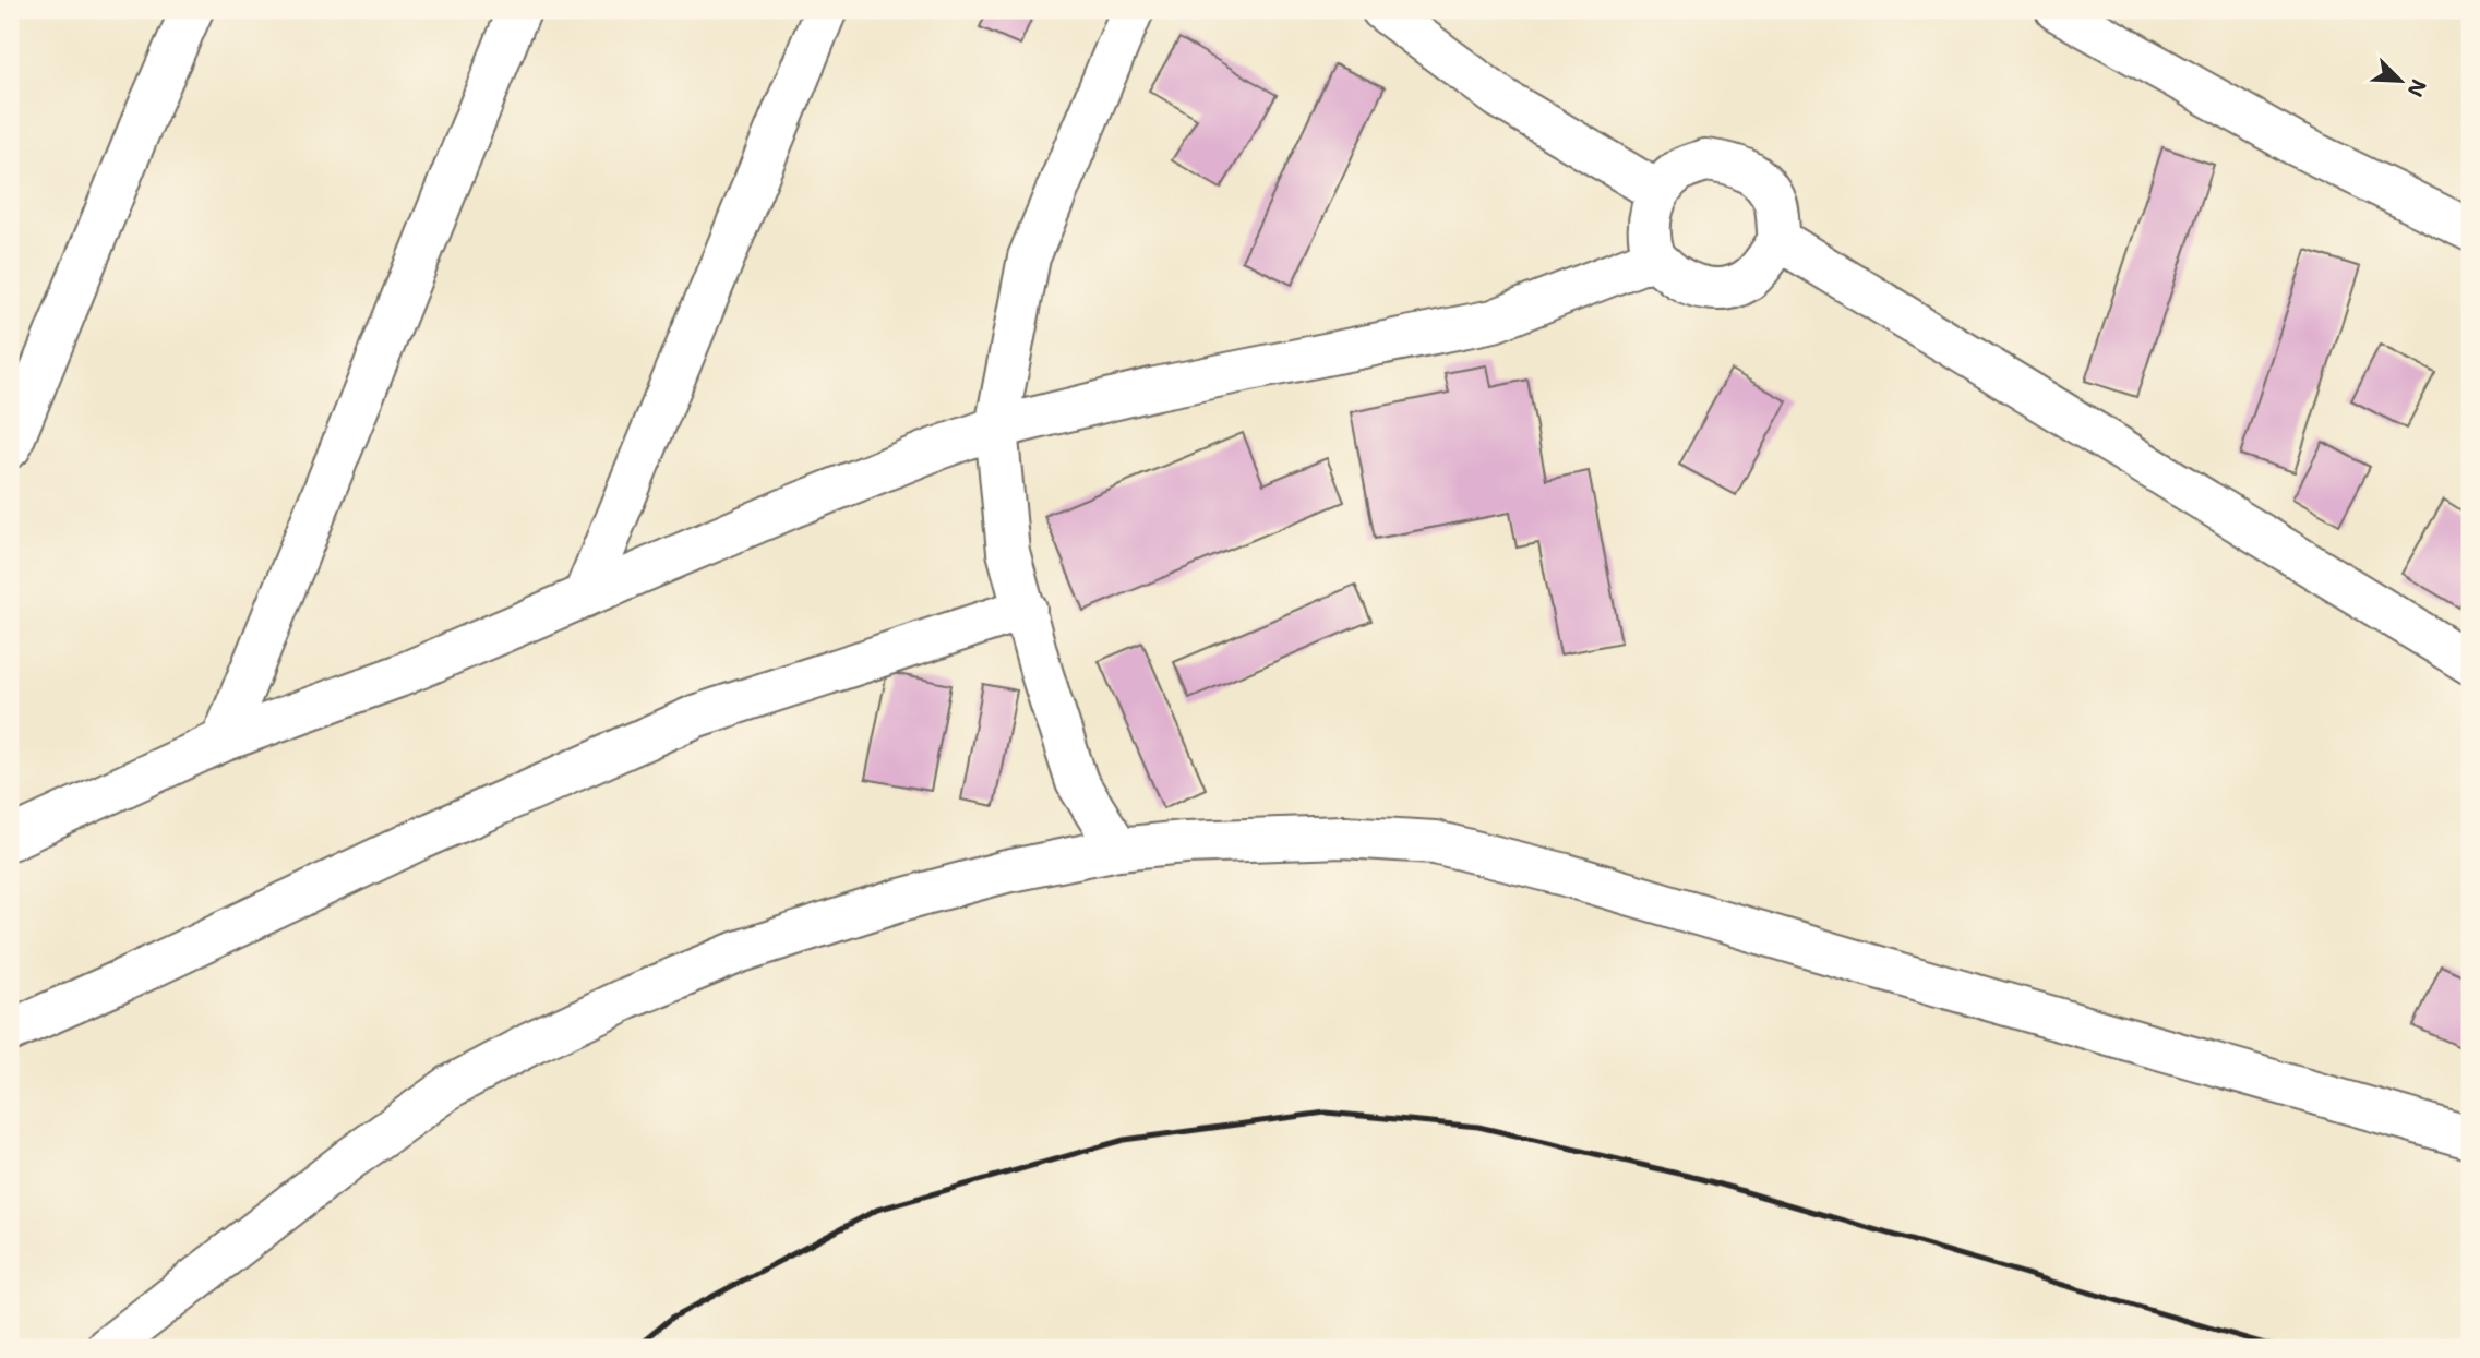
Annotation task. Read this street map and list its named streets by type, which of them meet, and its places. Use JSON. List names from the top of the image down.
{
  "north": "bottom right"
}
